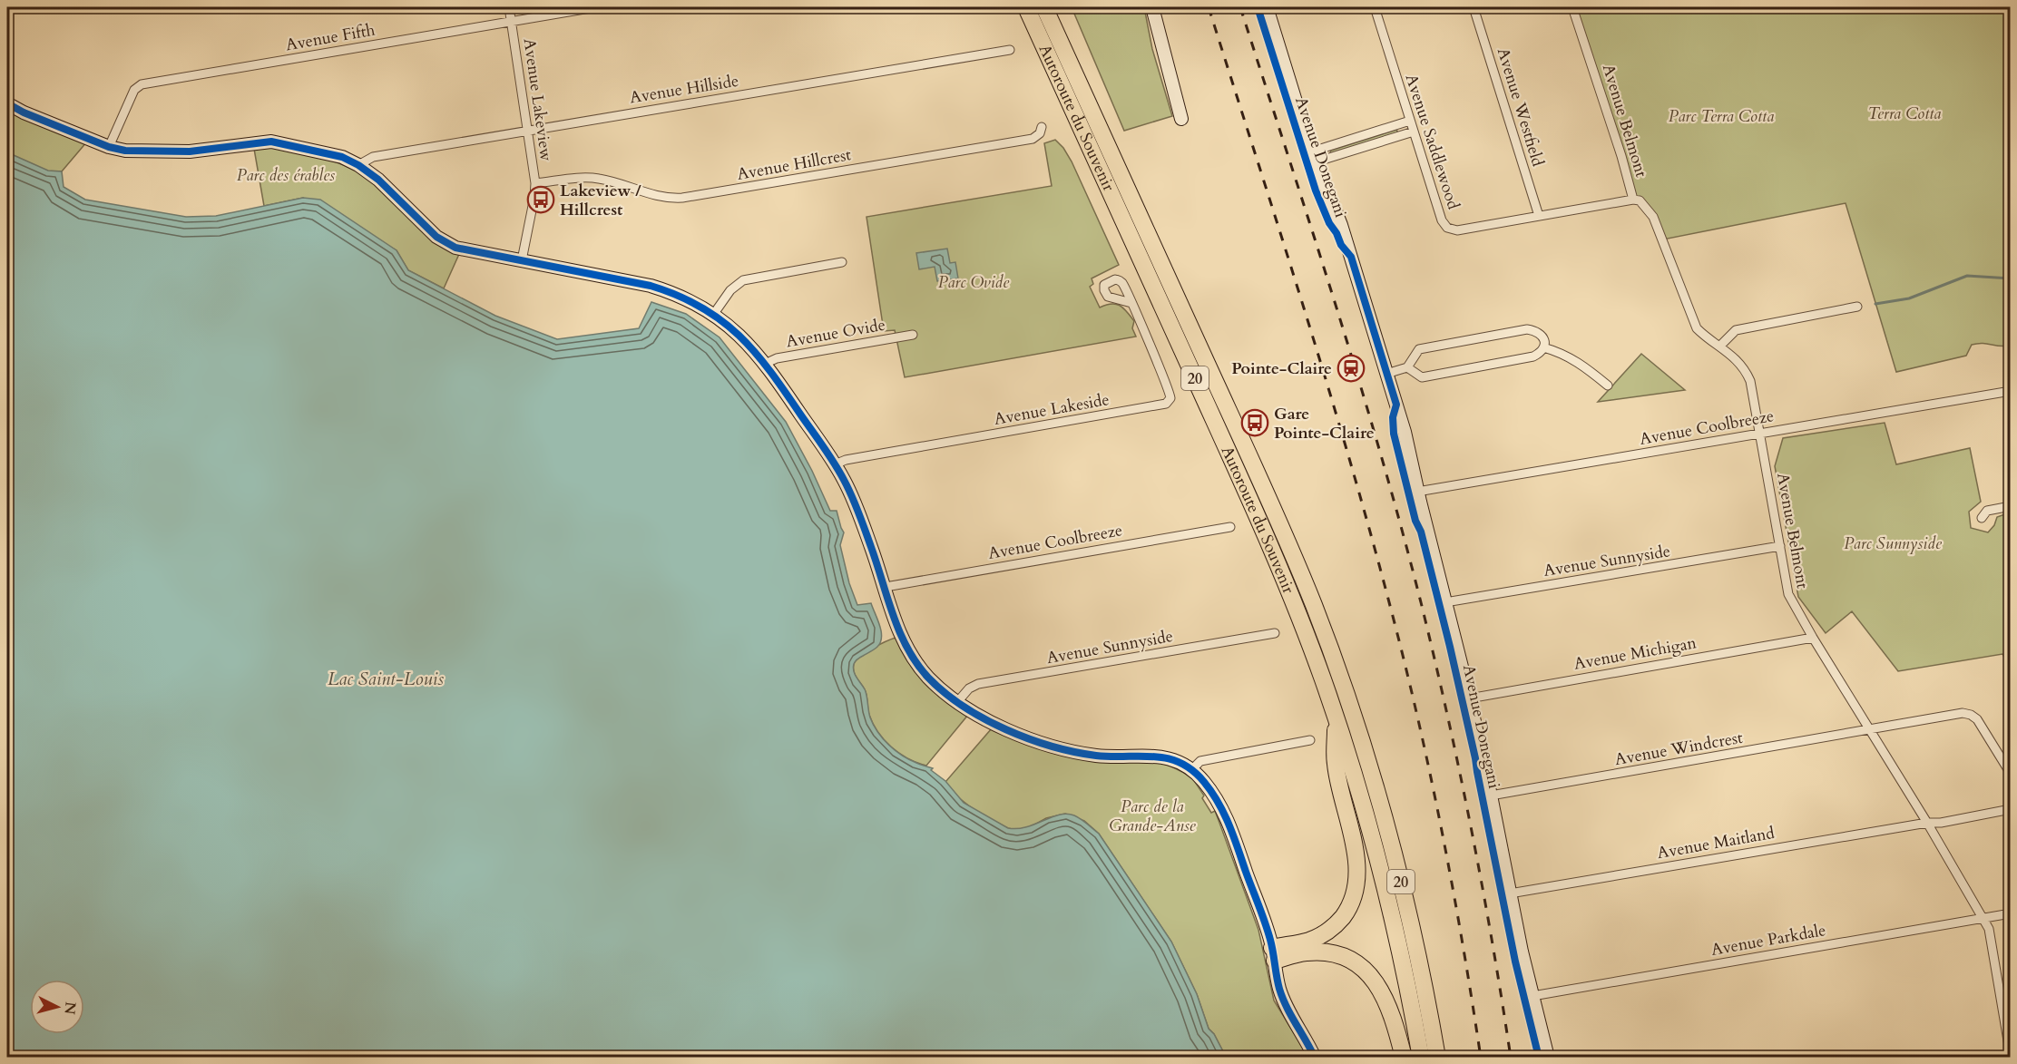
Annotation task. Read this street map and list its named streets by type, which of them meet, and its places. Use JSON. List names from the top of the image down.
{
  "streets": {
    "highway": ["Autoroute du Souvenir", "20"],
    "street": [
      "Avenue Fifth",
      "Avenue Hillside",
      "Avenue Lakeview",
      "Avenue Westfield",
      "Avenue Belmont",
      "Avenue Saddlewood",
      "Avenue Donegani",
      "Avenue Hillcrest",
      "Avenue Ovide",
      "Avenue Lakeside",
      "Avenue Coolbreeze",
      "Avenue Sunnyside",
      "Avenue Michigan",
      "Avenue Windcrest",
      "Avenue Maitland",
      "Avenue Parkdale"
    ]
  },
  "crossings": [
    ["Avenue Fifth", "Avenue Lakeview"],
    ["Avenue Hillside", "Avenue Lakeview"],
    ["Avenue Lakeview", "Avenue Hillcrest"],
    ["Avenue Westfield", "Avenue Saddlewood"],
    ["Avenue Belmont", "Avenue Saddlewood"],
    ["Avenue Belmont", "Avenue Coolbreeze"],
    ["Avenue Belmont", "Avenue Sunnyside"],
    ["Avenue Belmont", "Avenue Michigan"],
    ["Avenue Belmont", "Avenue Windcrest"],
    ["Avenue Belmont", "Avenue Maitland"],
    ["Avenue Belmont", "Avenue Parkdale"],
    ["Avenue Donegani", "Avenue Coolbreeze"],
    ["Avenue Donegani", "Avenue Sunnyside"],
    ["Avenue Donegani", "Avenue Michigan"],
    ["Avenue Donegani", "Avenue Windcrest"],
    ["Avenue Donegani", "Avenue Maitland"],
    ["Avenue Donegani", "Avenue Parkdale"]
  ],
  "water": ["Lac Saint-Louis"],
  "parks": [
    "Terra Cotta",
    "Parc Terra Cotta",
    "Parc des érables",
    "Parc Ovide",
    "Parc Sunnyside",
    "Parc de la Grande-Anse"
  ],
  "places": {
    "bus stop": ["Lakeview / Hillcrest", "Gare Pointe-Claire"],
    "station": ["Pointe-Claire"]
  },
  "north": "right"
}
